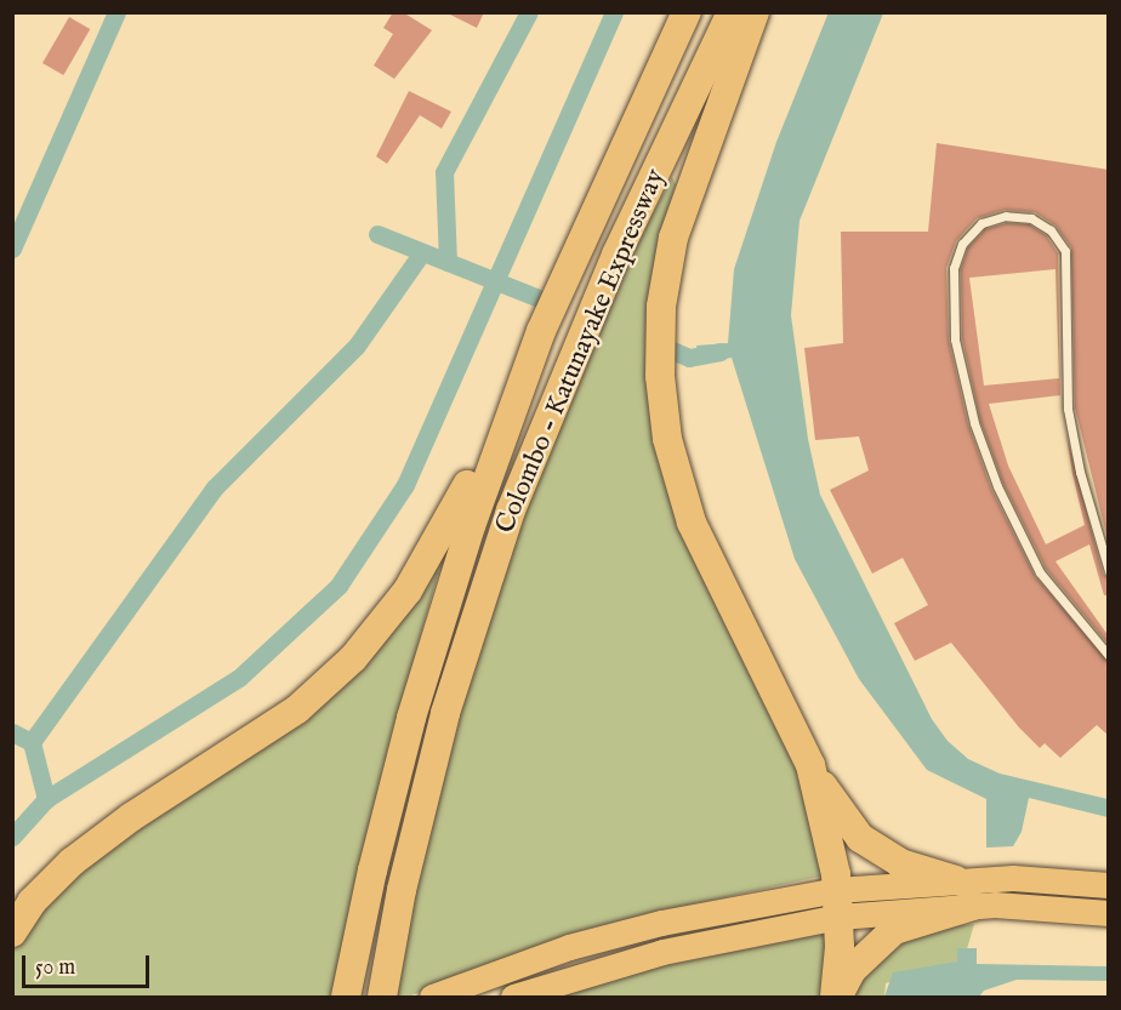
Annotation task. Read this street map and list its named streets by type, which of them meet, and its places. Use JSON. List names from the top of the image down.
{
  "streets": {
    "highway": ["Colombo - Katunayake Expressway"]
  },
  "scale_bar": "50 m"
}
